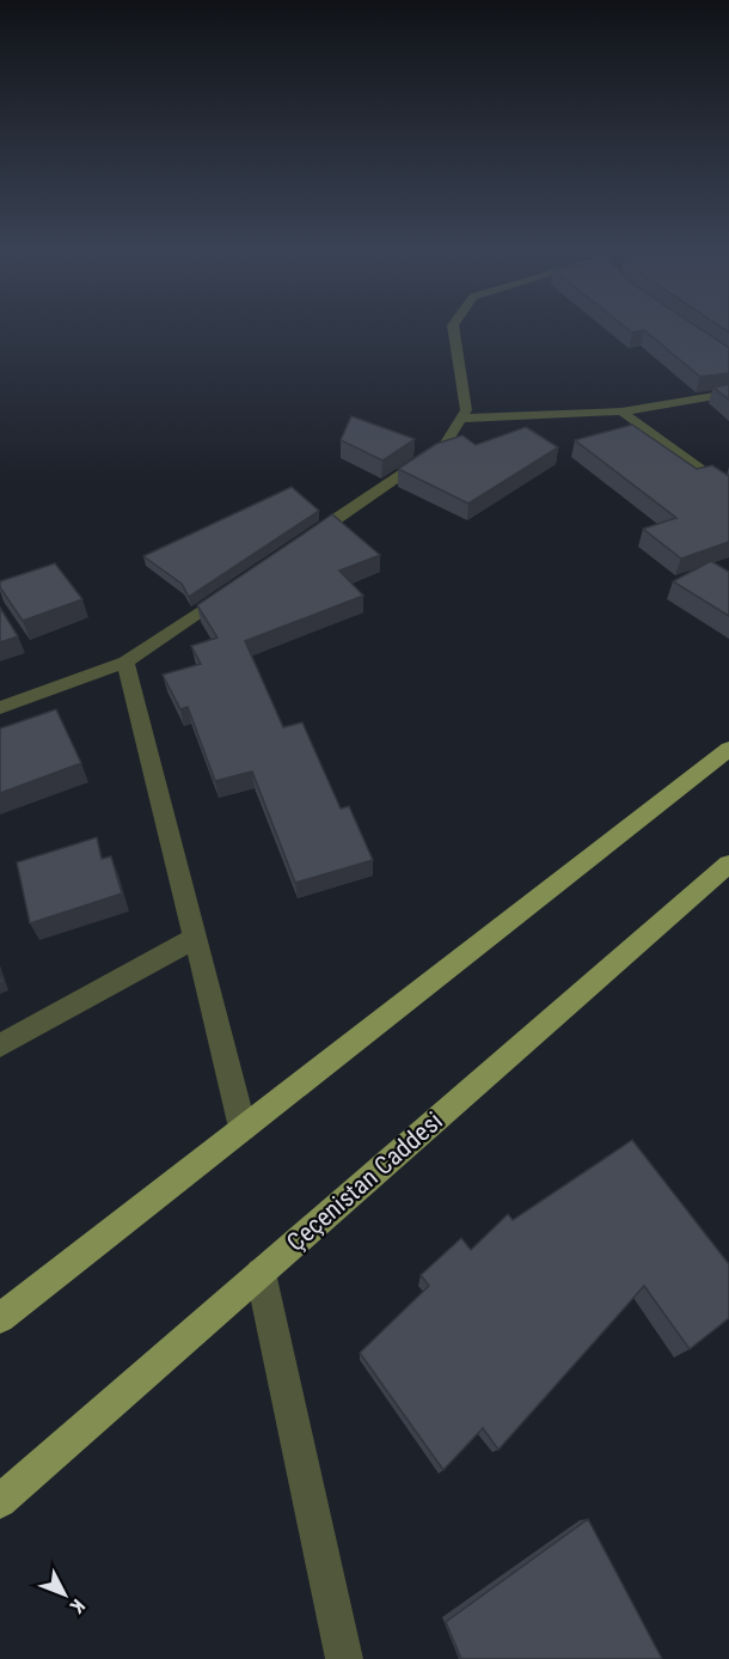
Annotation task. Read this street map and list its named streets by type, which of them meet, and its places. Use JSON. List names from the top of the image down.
{
  "streets": {
    "main road": ["Çeçenistan Caddesi"]
  },
  "north": "bottom right"
}
